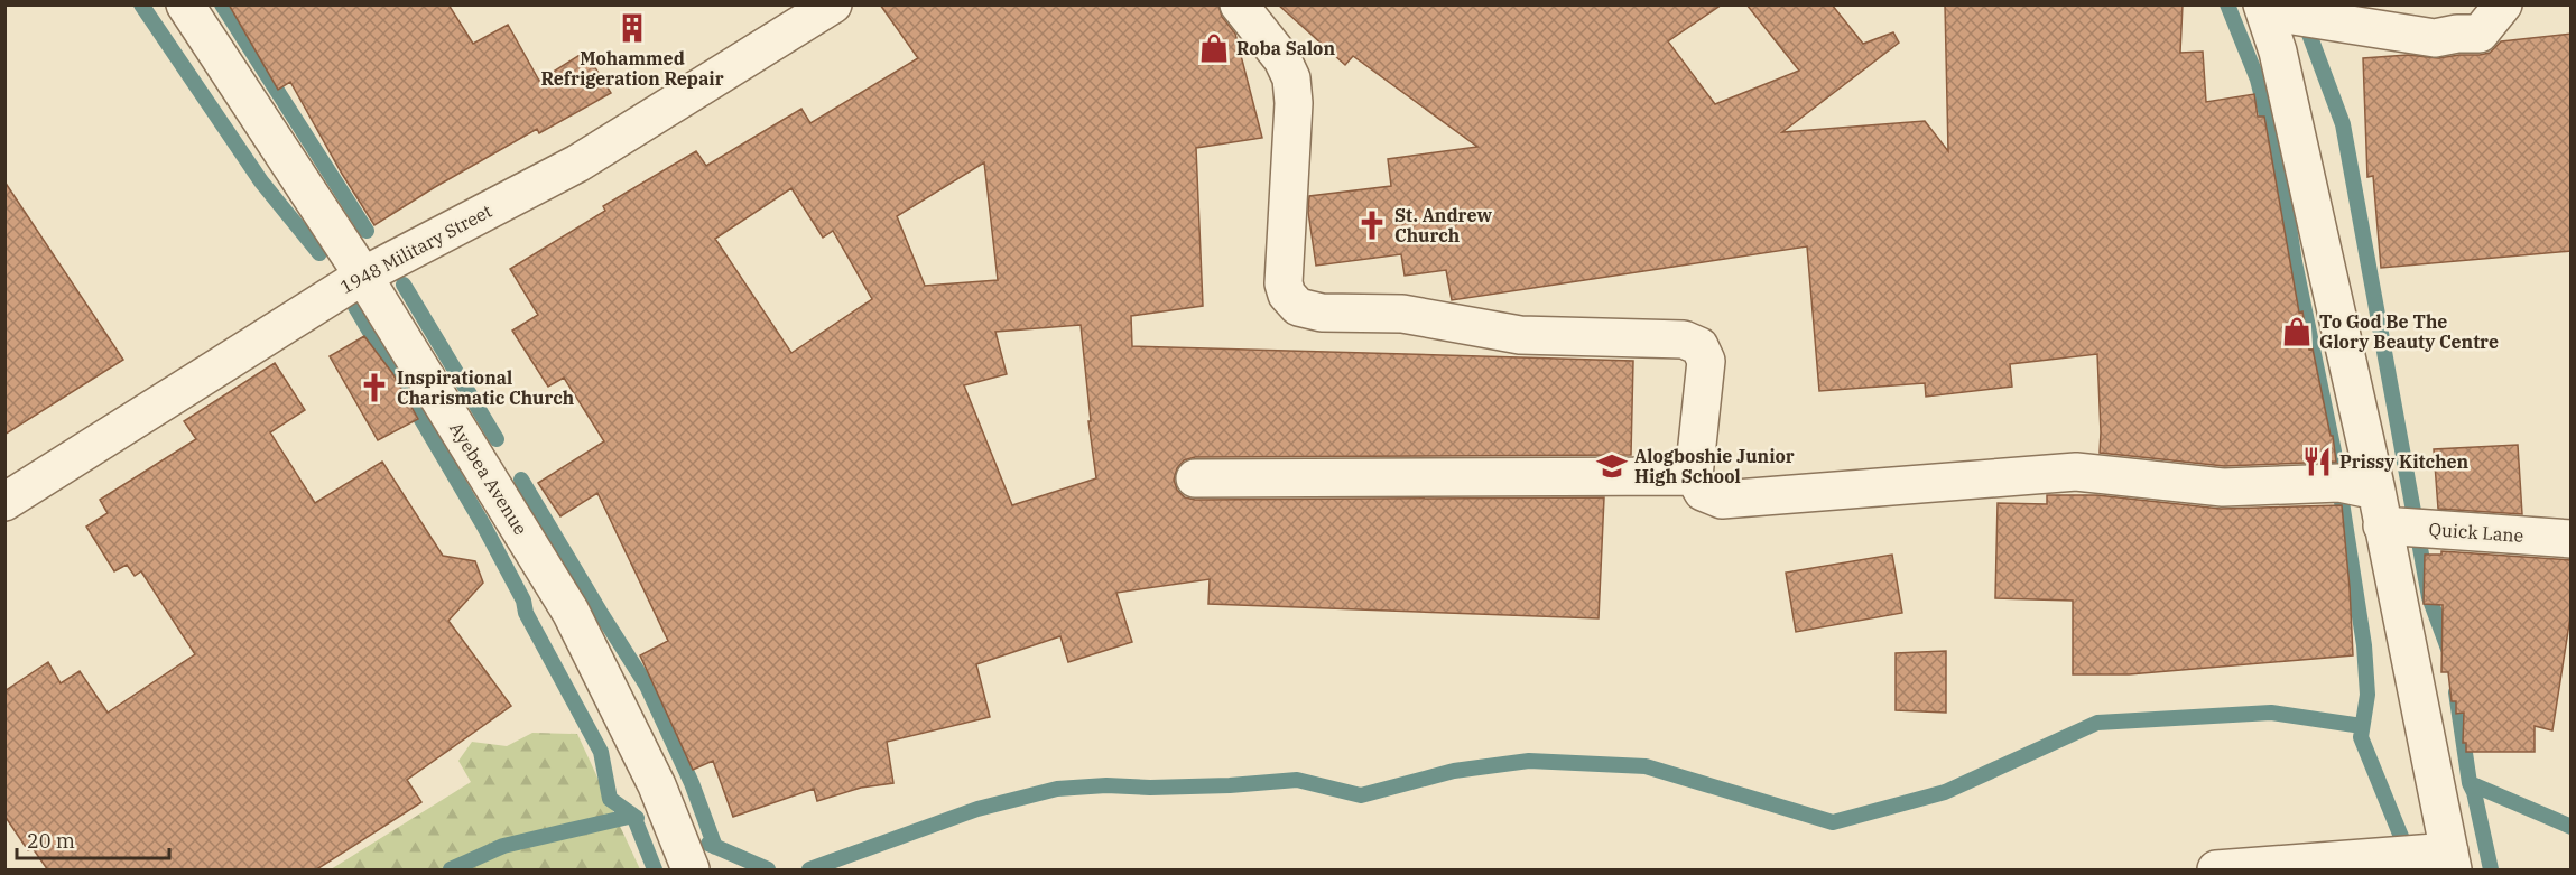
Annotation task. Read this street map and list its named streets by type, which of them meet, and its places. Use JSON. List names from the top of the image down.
{
  "streets": {
    "street": ["1948 Military Street", "Ayebea Avenue", "Quick Lane"]
  },
  "crossings": [
    ["1948 Military Street", "Ayebea Avenue"]
  ],
  "places": {
    "building": ["Mohammed Refrigeration Repair"],
    "shop": ["Roba Salon", "To God Be The Glory Beauty Centre"],
    "church": ["St. Andrew Church", "Inspirational Charismatic Church"],
    "restaurant": ["Prissy Kitchen"],
    "school or university": ["Alogboshie Junior High School"]
  },
  "scale_bar": "20 m"
}
